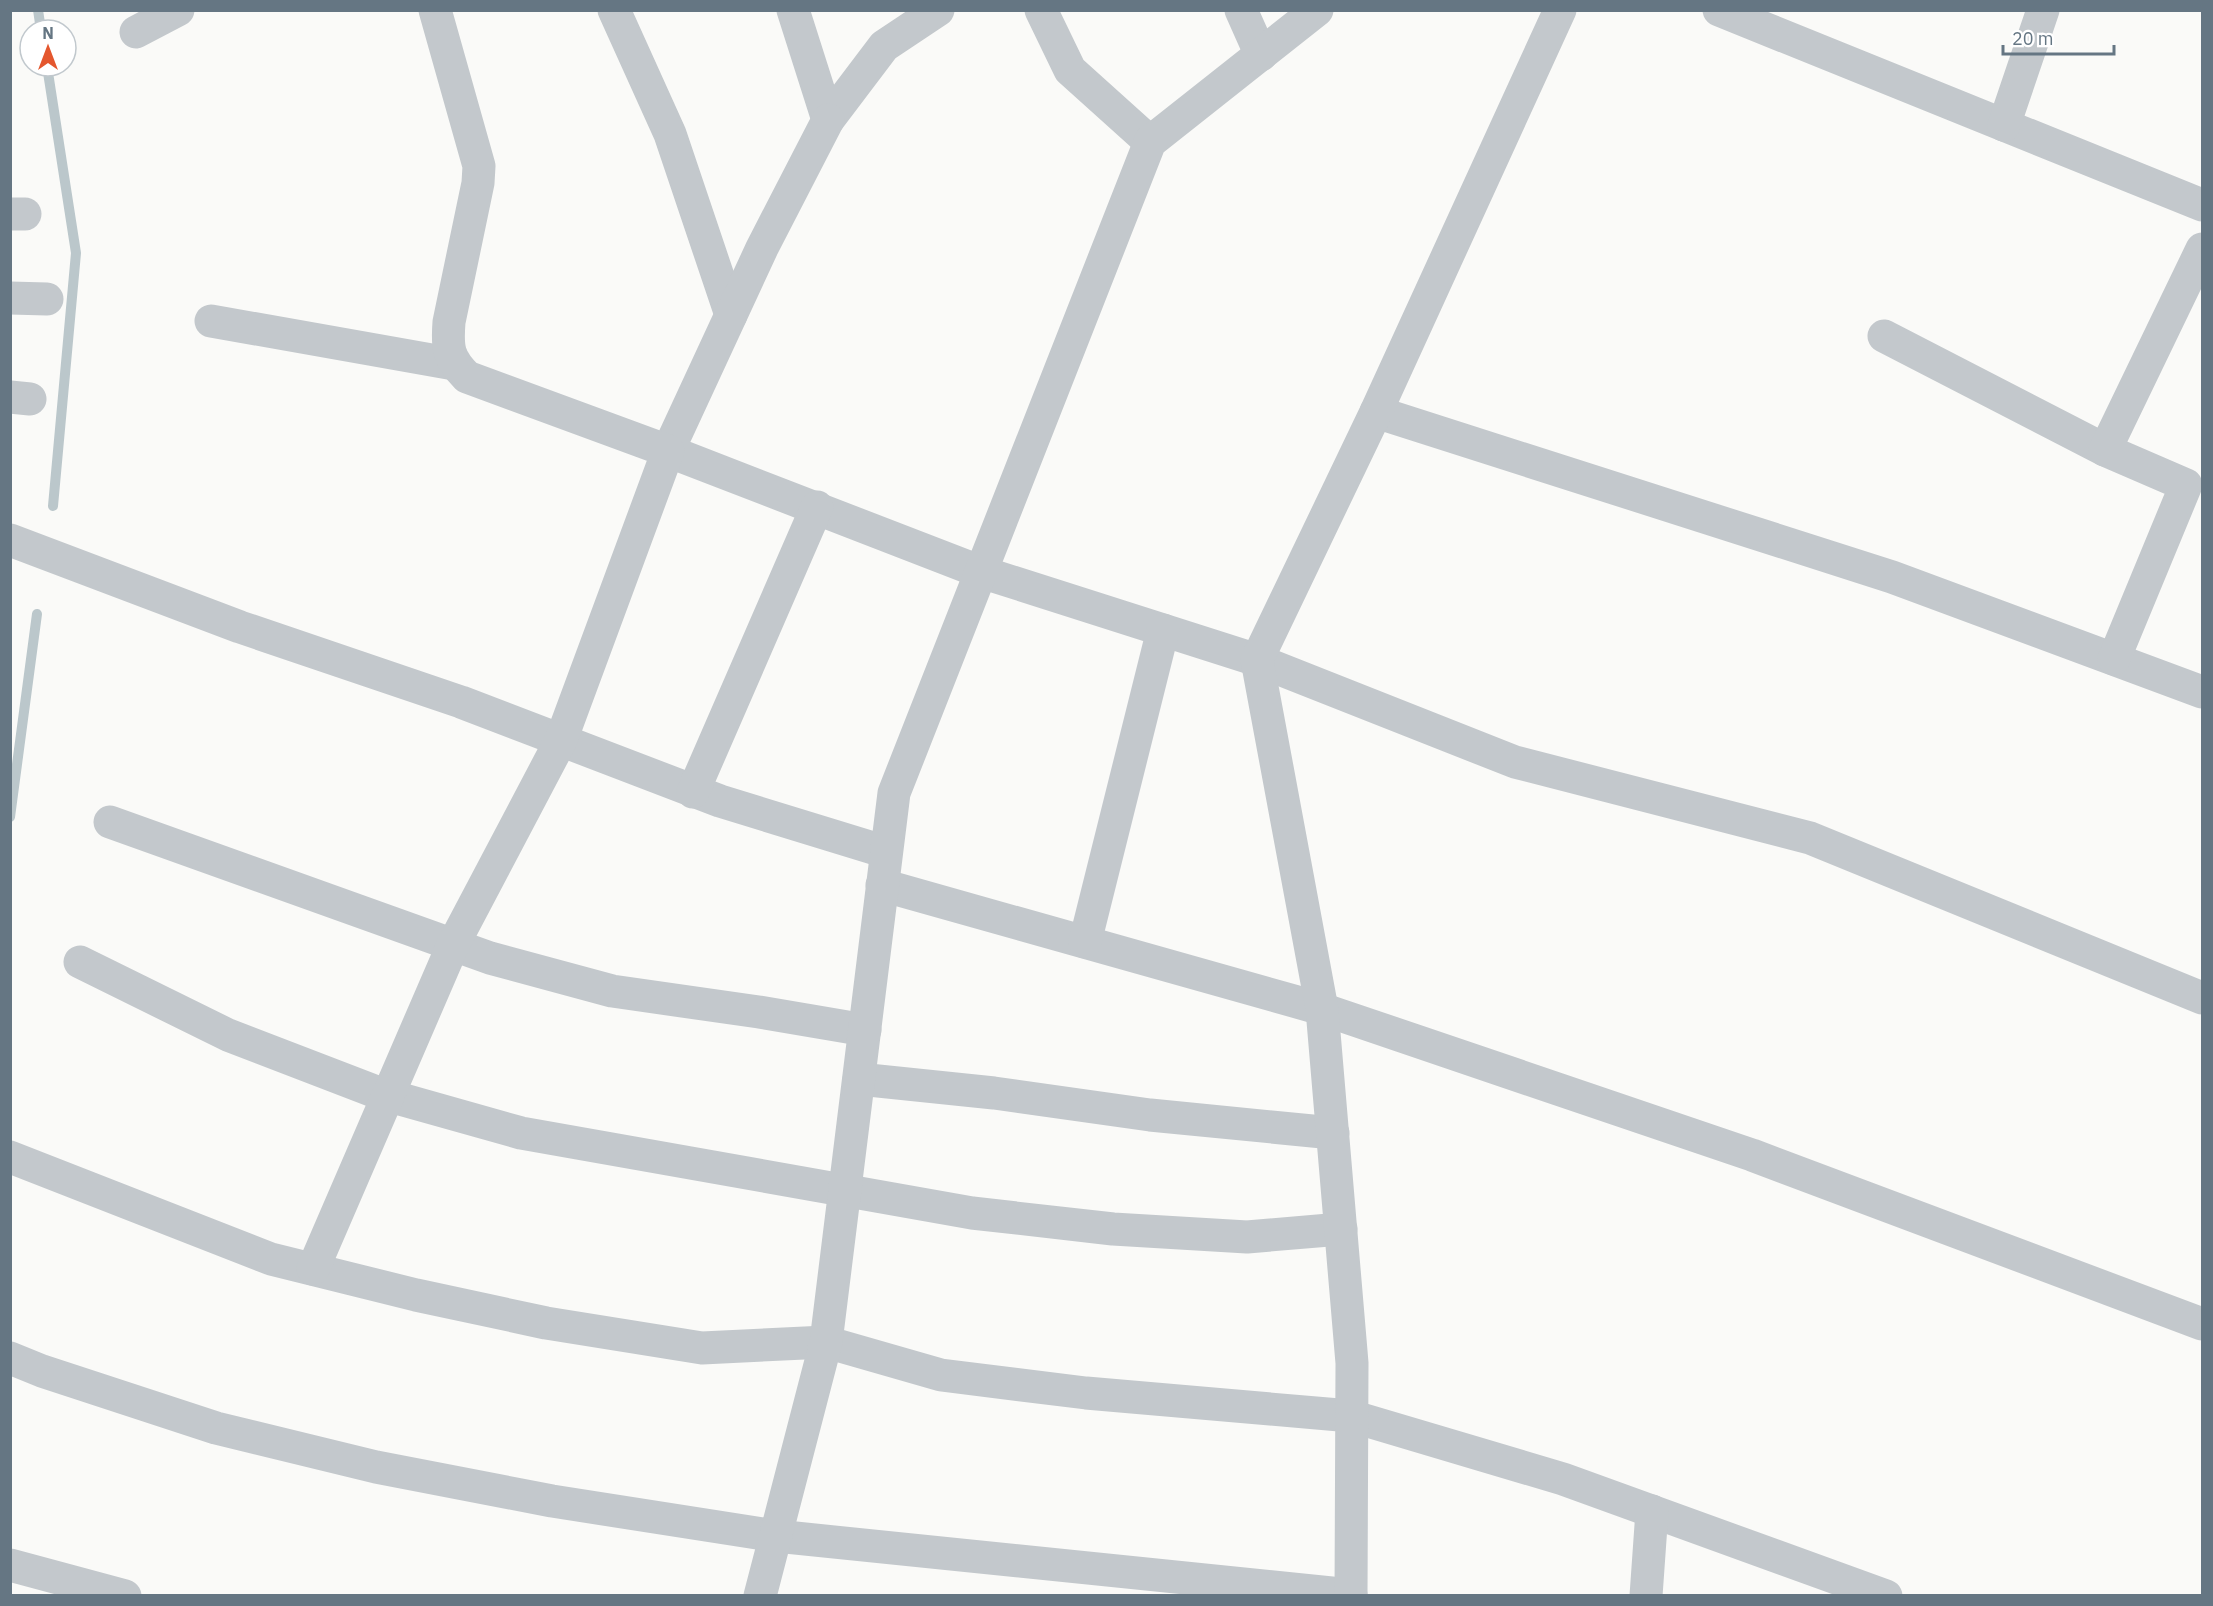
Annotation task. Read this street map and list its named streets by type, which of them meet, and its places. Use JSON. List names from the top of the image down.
{
  "scale_bar": "20 m",
  "north": "top"
}
